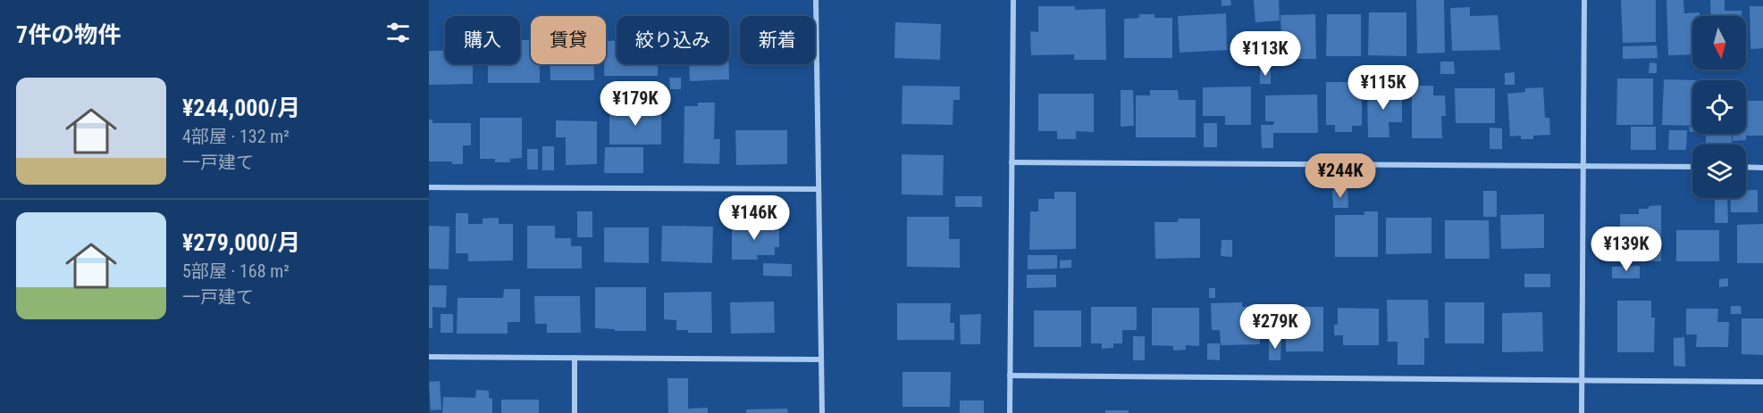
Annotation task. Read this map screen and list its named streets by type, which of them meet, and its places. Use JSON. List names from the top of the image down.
{
  "north": "bottom",
  "page": {
    "heading": "7件の物件",
    "chip": [
      "購入",
      "賃貸",
      "絞り込み",
      "新着"
    ],
    "price": [
      "¥113K",
      "¥115K",
      "¥179K",
      "¥244K",
      "¥146K",
      "¥139K",
      "¥279K"
    ],
    "list": [
      {
        "name": "¥244,000/月",
        "note": "4部屋 · 132 m² · 一戸建て"
      },
      {
        "name": "¥279,000/月",
        "note": "5部屋 · 168 m² · 一戸建て"
      }
    ]
  }
}
